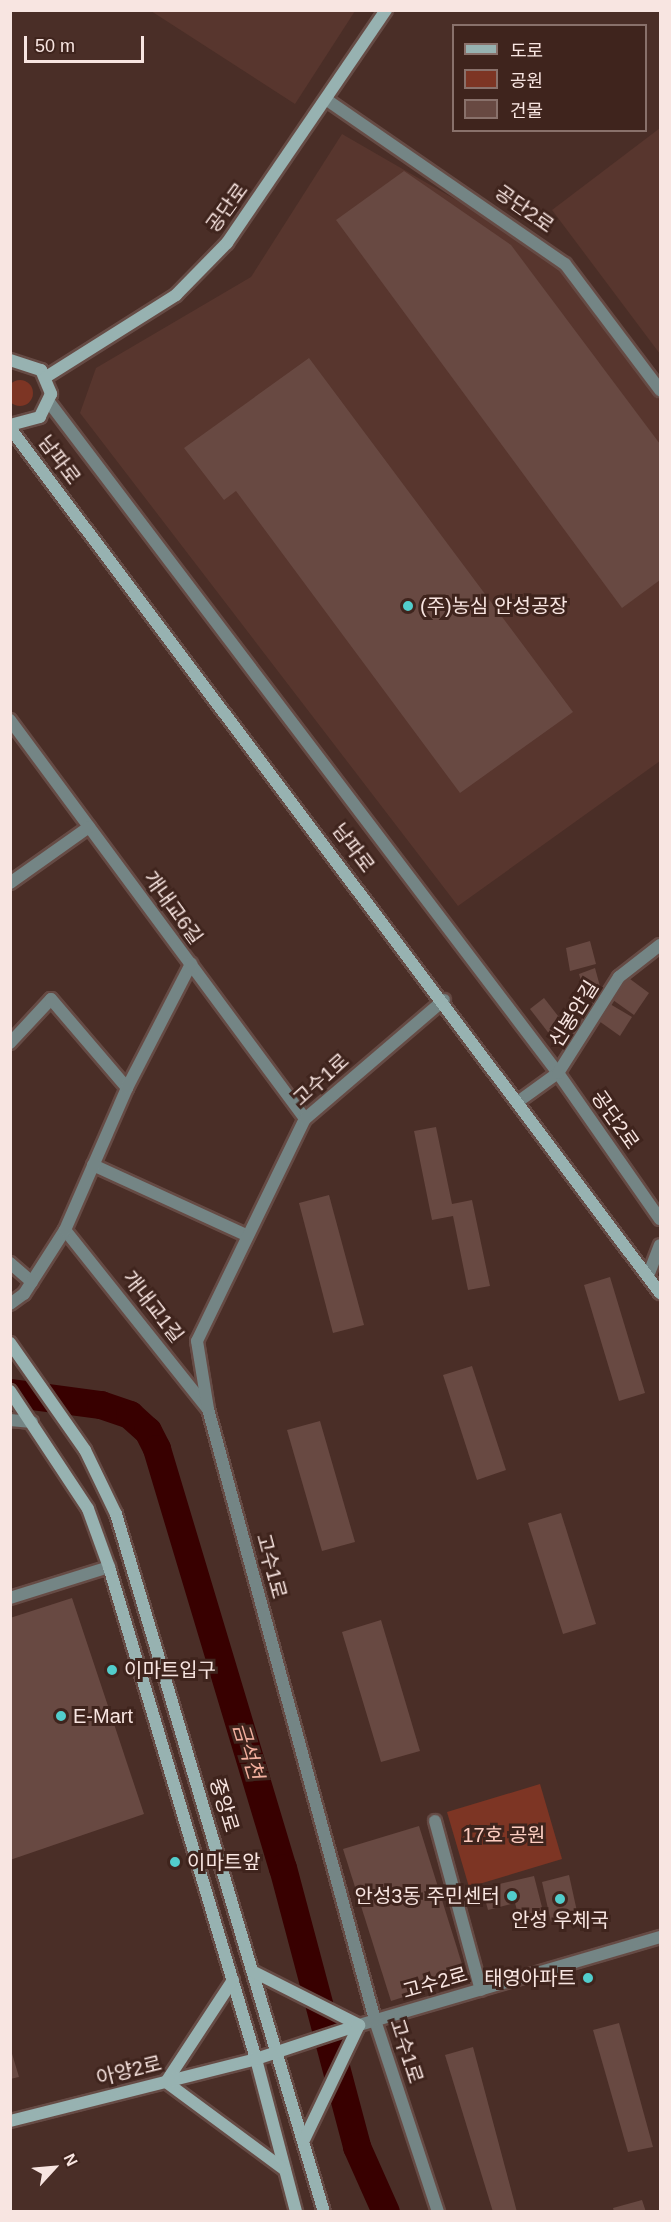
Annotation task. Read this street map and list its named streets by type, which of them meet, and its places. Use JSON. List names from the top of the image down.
{
  "streets": {
    "main road": [
      "공단로",
      "남파로",
      "중앙로",
      "고수2로",
      "아양2로"
    ],
    "street": [
      "공단2로",
      "개내교6길",
      "신봉안길",
      "고수1로",
      "개내교1길"
    ]
  },
  "crossings": [
    ["공단로", "공단2로"],
    ["공단2로", "신봉안길"],
    ["남파로", "신봉안길"],
    ["남파로", "고수1로"],
    ["개내교6길", "고수1로"],
    ["고수1로", "개내교1길"],
    ["고수1로", "고수2로"],
    ["중앙로", "고수2로"],
    ["고수2로", "아양2로"]
  ],
  "water": ["금석천"],
  "parks": ["17호 공원"],
  "places": [
    "(주)농심 안성공장",
    "이마트입구",
    "E-Mart",
    "이마트앞",
    "안성3동 주민센터",
    "안성 우체국",
    "태영아파트"
  ],
  "legend": ["도로", "공원", "건물"],
  "scale_bar": "50 m",
  "north": "top right"
}
